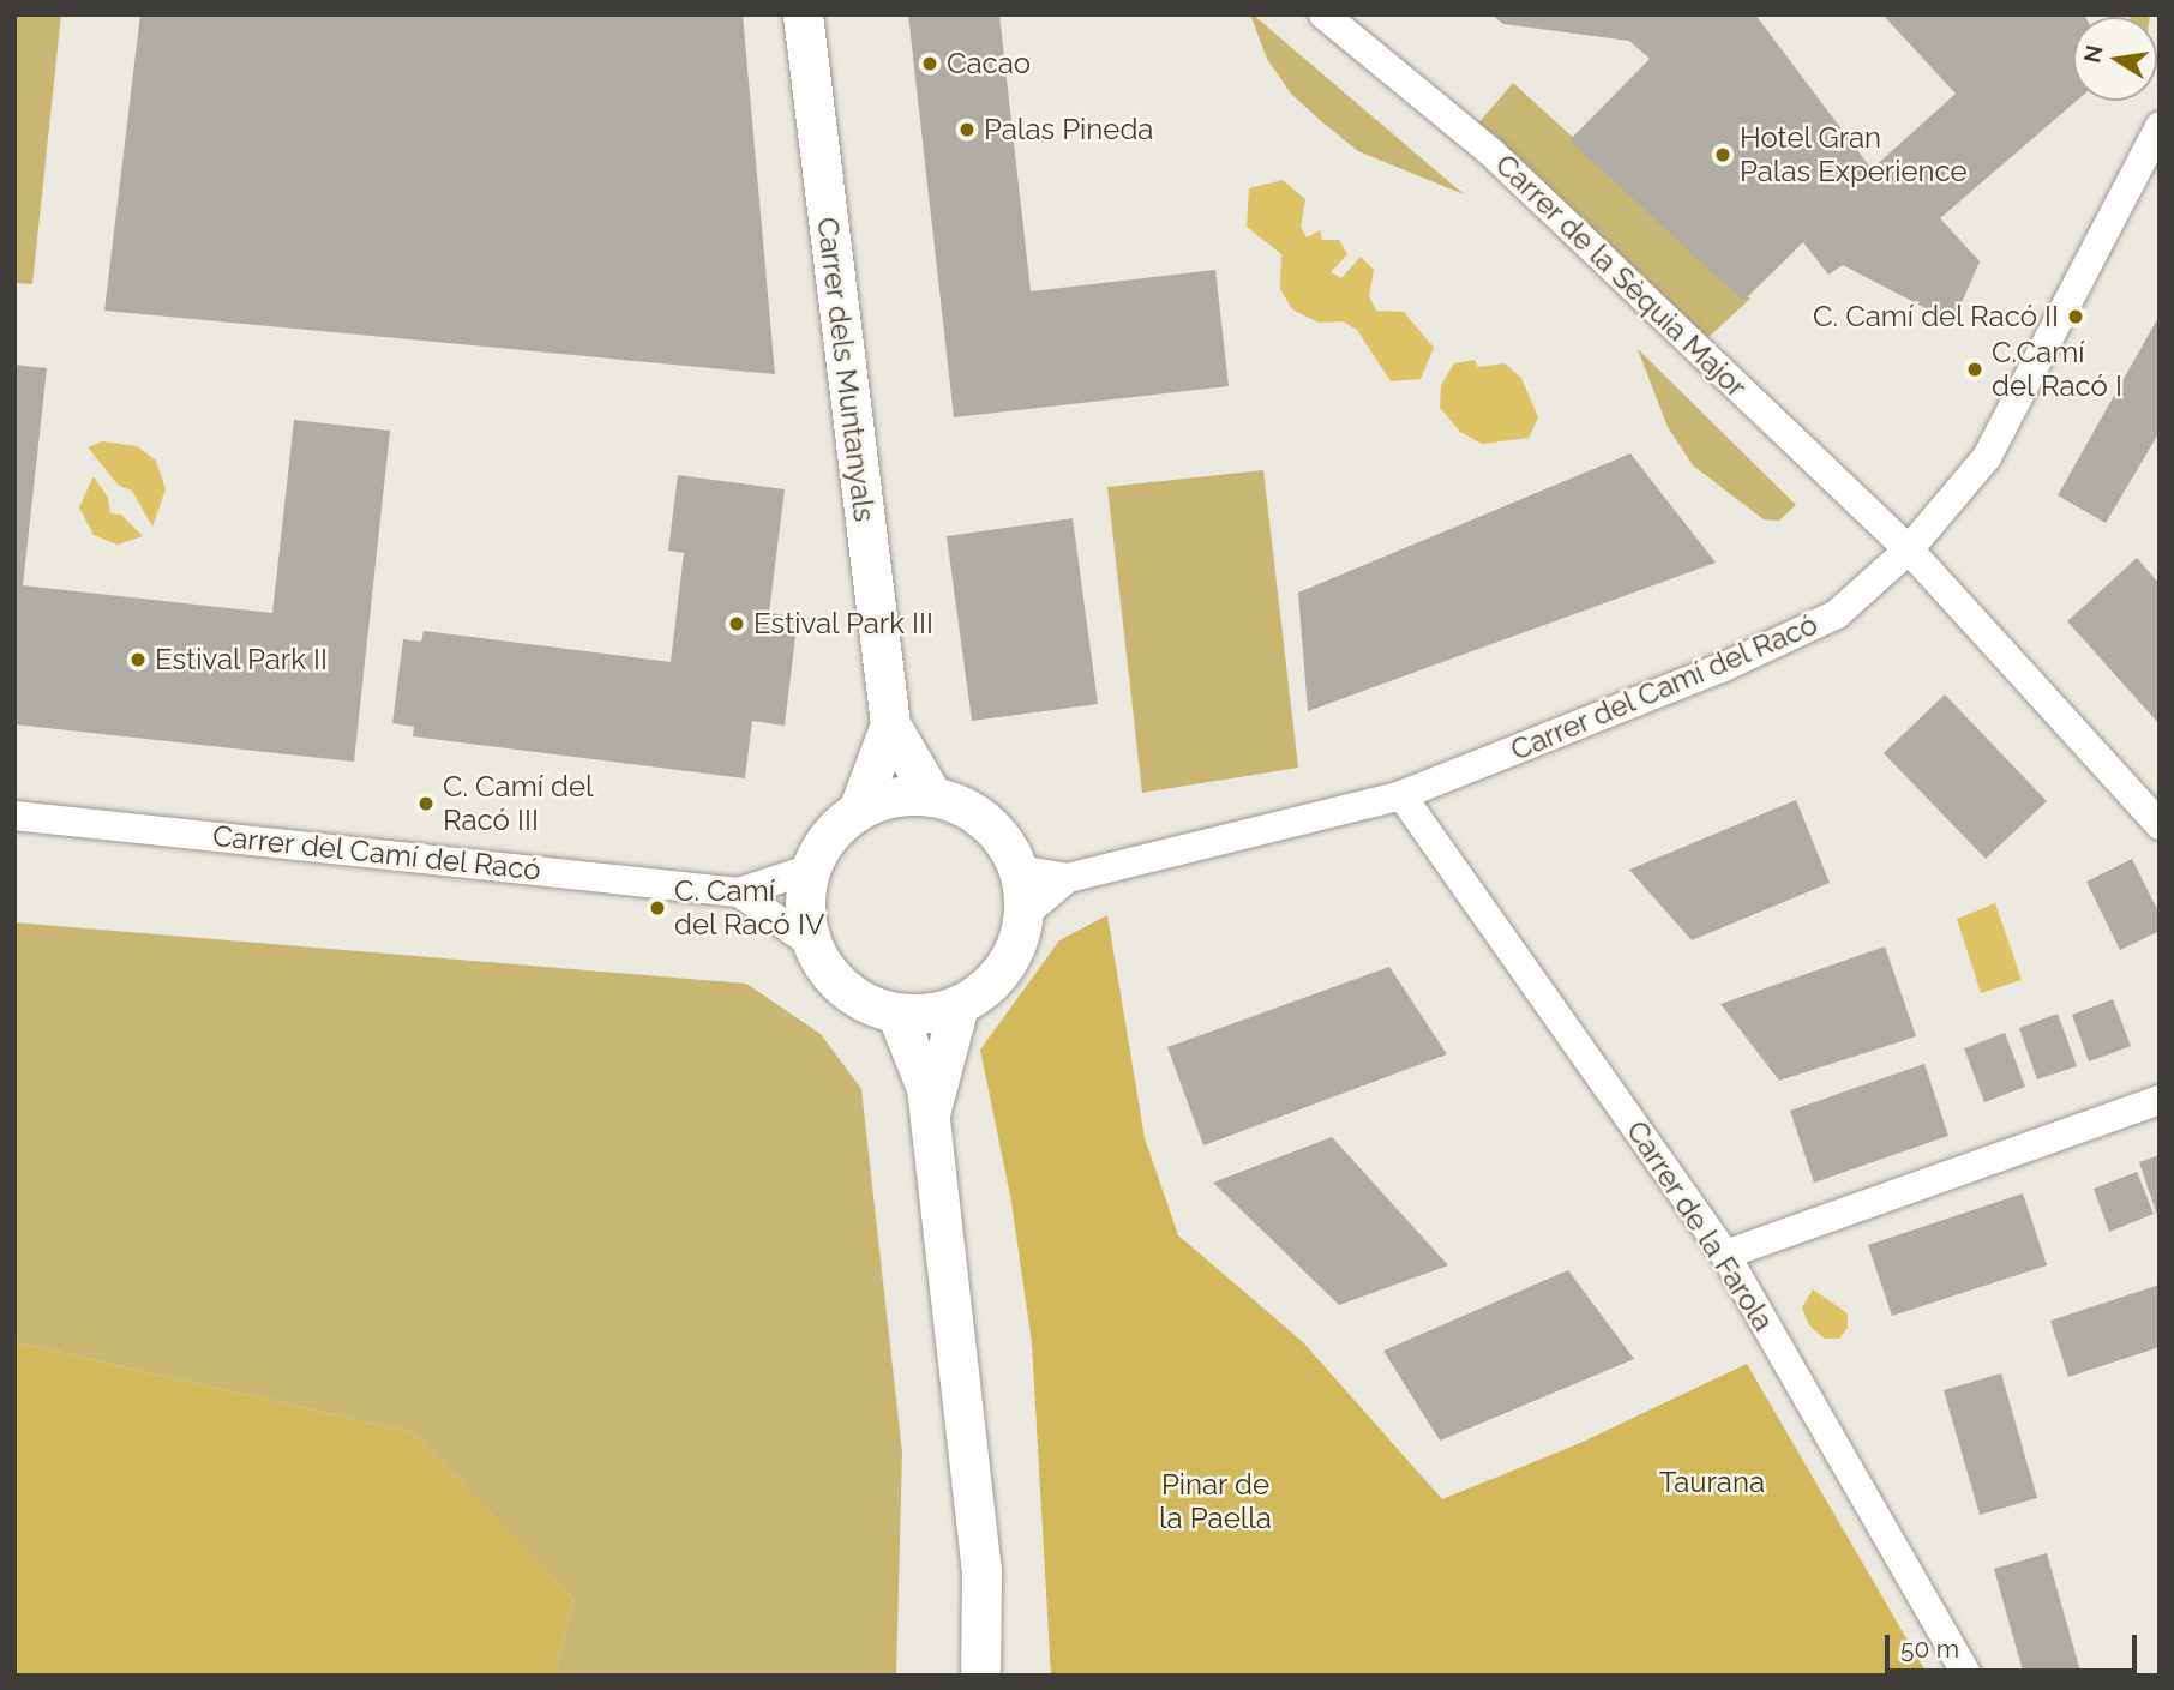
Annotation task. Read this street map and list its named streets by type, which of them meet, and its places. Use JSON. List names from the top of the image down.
{
  "streets": {
    "street": [
      "Carrer de la Sèquia Major",
      "Carrer dels Muntanyals",
      "Carrer del Camí del Racó",
      "Carrer de la Farola"
    ]
  },
  "crossings": [
    ["Carrer de la Sèquia Major", "Carrer del Camí del Racó"],
    ["Carrer dels Muntanyals", "Carrer del Camí del Racó"],
    ["Carrer del Camí del Racó", "Carrer de la Farola"]
  ],
  "parks": ["Taurana", "Pinar de la Paella"],
  "places": [
    "Cacao",
    "Palas Pineda",
    "Hotel Gran Palas Experience",
    "C. Camí del Racó II",
    "C.Camí del Racó I",
    "Estival Park III",
    "Estival Park II",
    "C. Camí del Racó III",
    "C. Camí del Racó IV"
  ],
  "scale_bar": "50 m",
  "north": "left"
}
